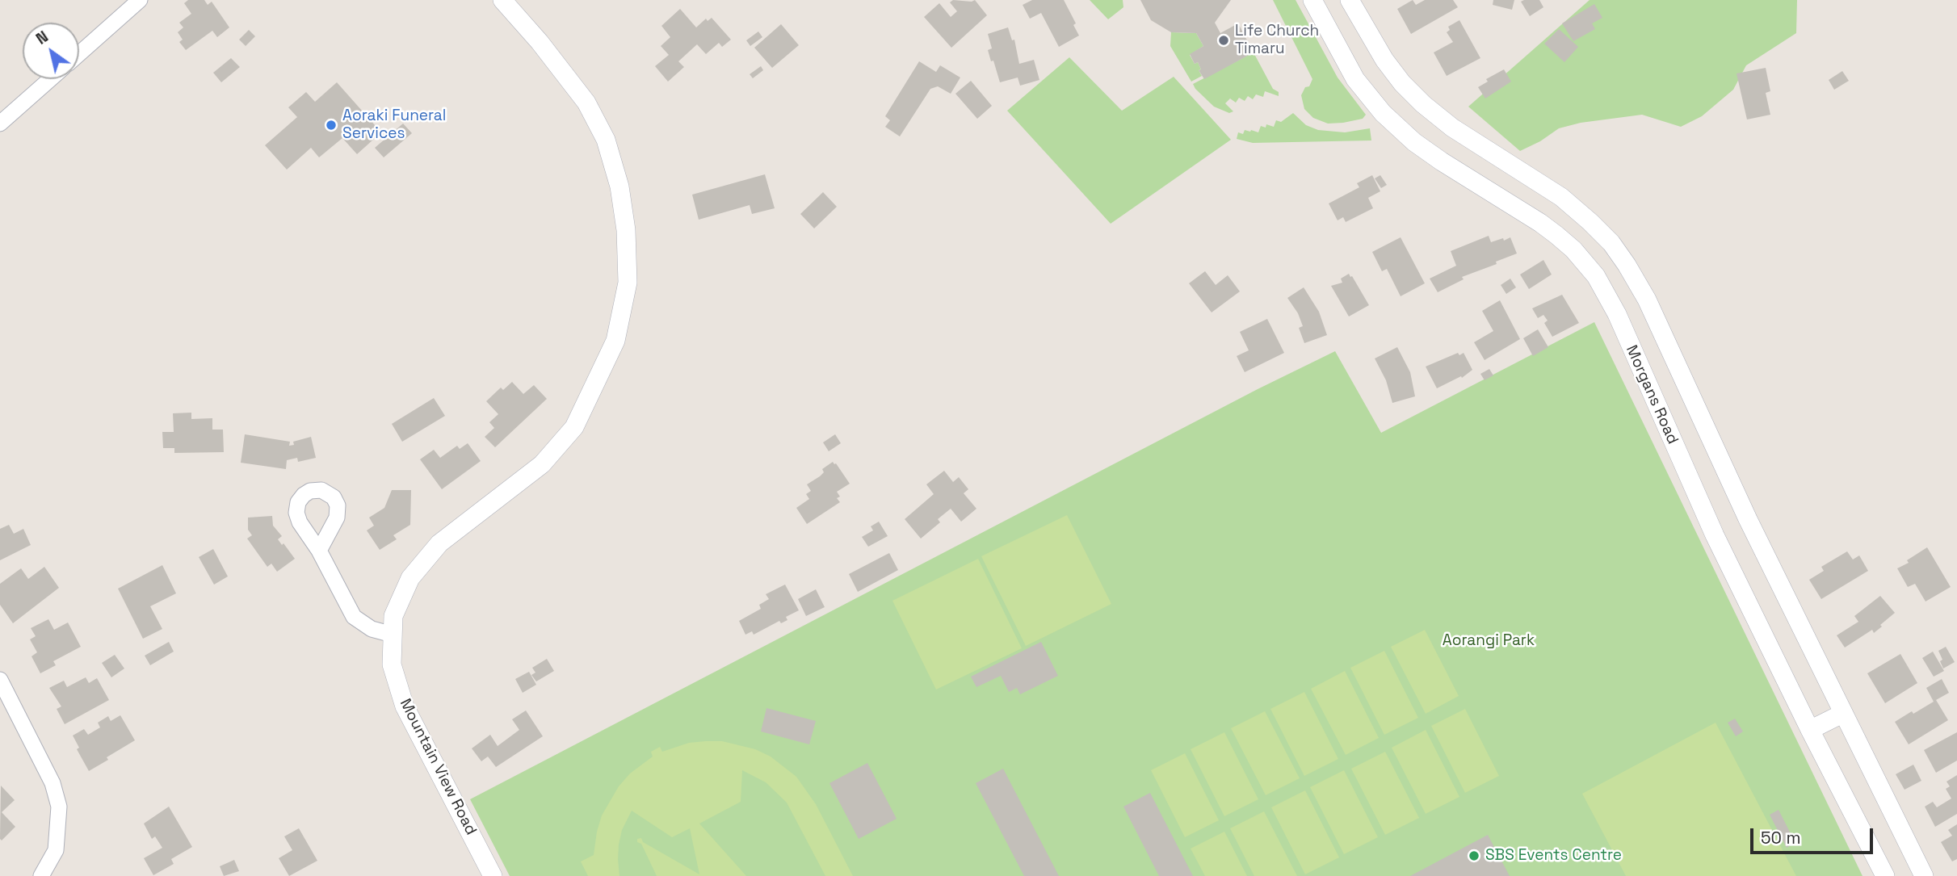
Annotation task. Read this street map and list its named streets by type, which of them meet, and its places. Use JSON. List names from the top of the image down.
{
  "streets": {
    "street": ["Morgans Road", "Mountain View Road"]
  },
  "parks": ["Aorangi Park"],
  "places": ["Life Church Timaru", "Aoraki Funeral Services", "SBS Events Centre"],
  "scale_bar": "50 m",
  "north": "top left"
}
